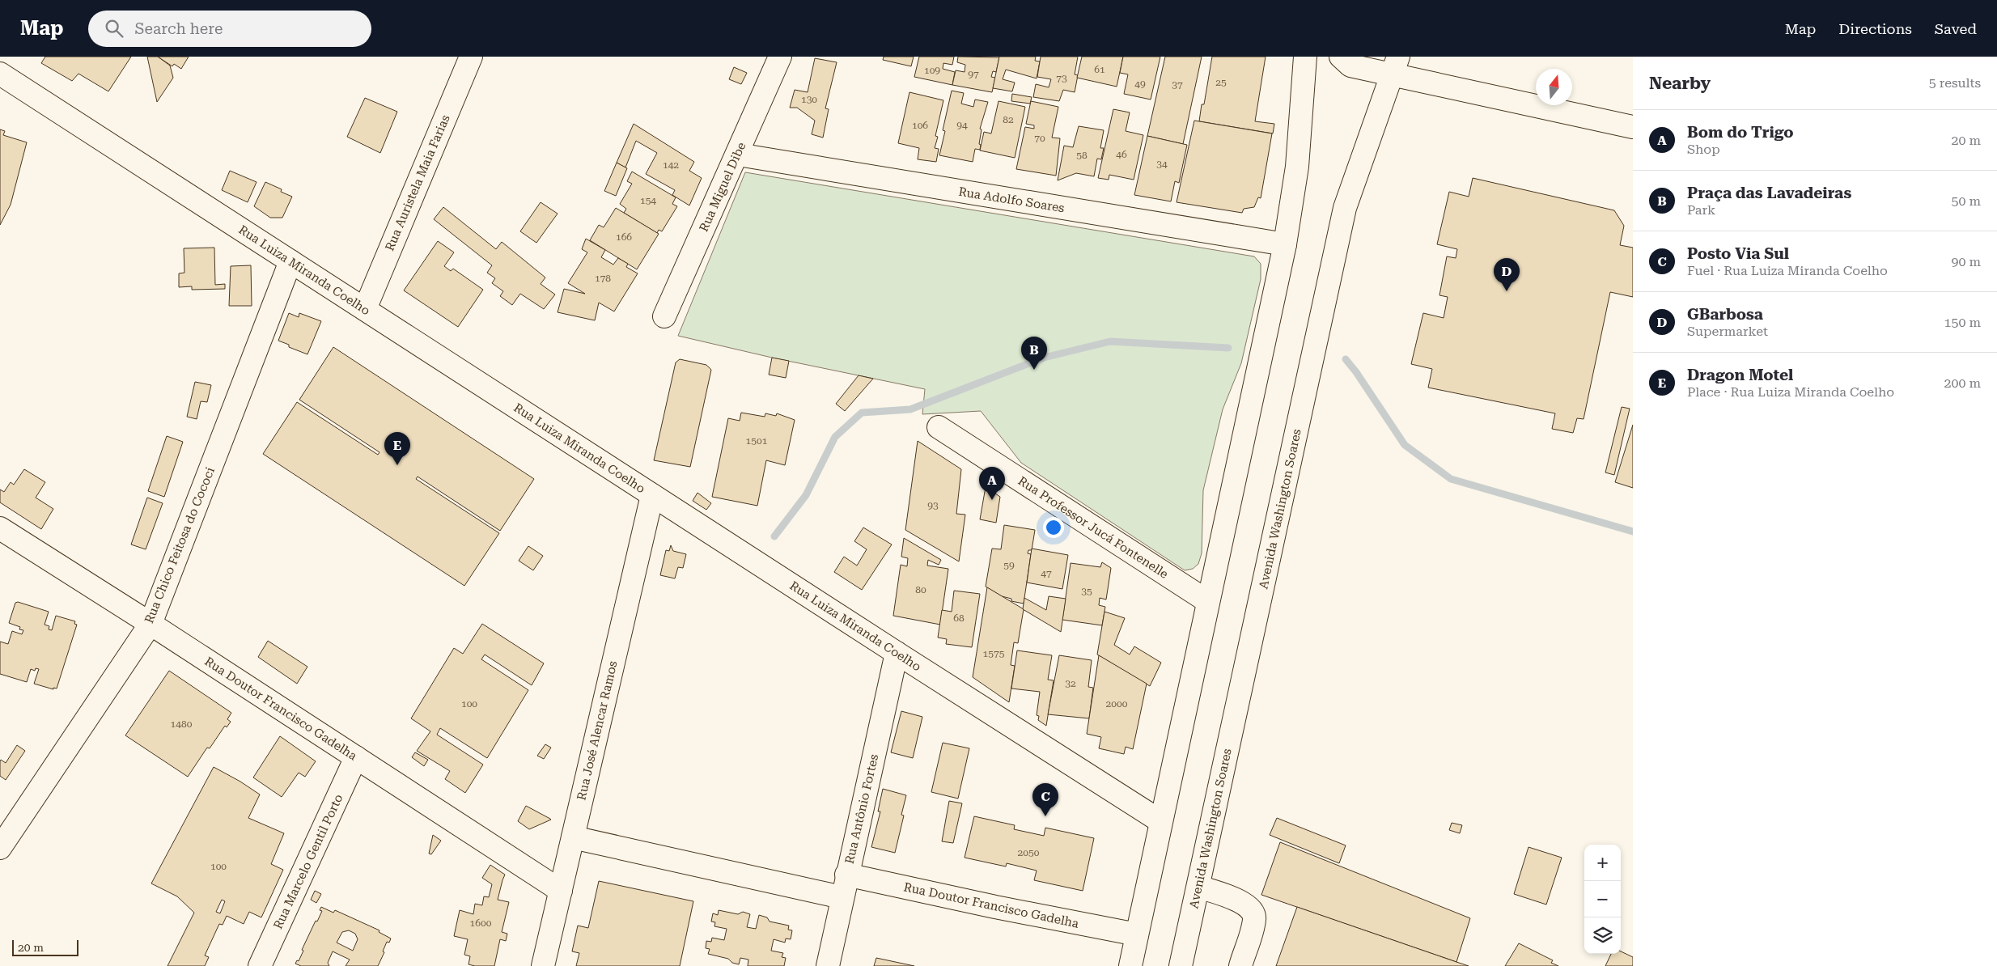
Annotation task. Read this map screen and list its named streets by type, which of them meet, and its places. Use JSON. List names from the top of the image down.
{
  "streets": {
    "main road": [
      "Rua Auristela Maia Farias",
      "Rua Miguel Dibe",
      "Rua Adolfo Soares",
      "Rua Luiza Miranda Coelho",
      "Avenida Washington Soares",
      "Rua Professor Jucá Fontenelle",
      "Rua Chico Feitosa do Cococi",
      "Rua Doutor Francisco Gadelha",
      "Rua José Alencar Ramos",
      "Rua Antônio Fortes",
      "Rua Marcelo Gentil Porto"
    ]
  },
  "crossings": [
    ["Rua Auristela Maia Farias", "Rua Luiza Miranda Coelho"],
    ["Rua Miguel Dibe", "Rua Adolfo Soares"],
    ["Rua Luiza Miranda Coelho", "Rua Chico Feitosa do Cococi"],
    ["Rua Luiza Miranda Coelho", "Rua José Alencar Ramos"],
    ["Rua Luiza Miranda Coelho", "Rua Antônio Fortes"],
    ["Rua Chico Feitosa do Cococi", "Rua Doutor Francisco Gadelha"],
    ["Rua Doutor Francisco Gadelha", "Rua José Alencar Ramos"],
    ["Rua Doutor Francisco Gadelha", "Rua Antônio Fortes"],
    ["Rua Doutor Francisco Gadelha", "Rua Marcelo Gentil Porto"]
  ],
  "house_numbers": [
    "61",
    "109",
    "97",
    "73",
    "25",
    "49",
    "37",
    "130",
    "82",
    "106",
    "94",
    "70",
    "46",
    "58",
    "34",
    "142",
    "154",
    "166",
    "178",
    "1501",
    "93",
    "59",
    "47",
    "80",
    "35",
    "68",
    "1575",
    "32",
    "100",
    "2000",
    "1480",
    "2050",
    "100",
    "1600"
  ],
  "scale_bar": "20 m",
  "north": "top",
  "page": {
    "header": "Map",
    "search": "Search here",
    "nav": ["Map", "Directions", "Saved"],
    "heading": ["Nearby", "5 results"],
    "list": [
      {
        "mark": "A",
        "name": "Bom do Trigo",
        "note": "Shop",
        "value": "20 m"
      },
      {
        "mark": "B",
        "name": "Praça das Lavadeiras",
        "note": "Park",
        "value": "50 m"
      },
      {
        "mark": "C",
        "name": "Posto Via Sul",
        "note": "Fuel · Rua Luiza Miranda Coelho",
        "value": "90 m"
      },
      {
        "mark": "D",
        "name": "GBarbosa",
        "note": "Supermarket",
        "value": "150 m"
      },
      {
        "mark": "E",
        "name": "Dragon Motel",
        "note": "Place · Rua Luiza Miranda Coelho",
        "value": "200 m"
      }
    ],
    "pins": [
      "D",
      "B",
      "E",
      "A",
      "C"
    ],
    "map_buttons": ["+", "−"],
    "scale": "20 m"
  }
}
